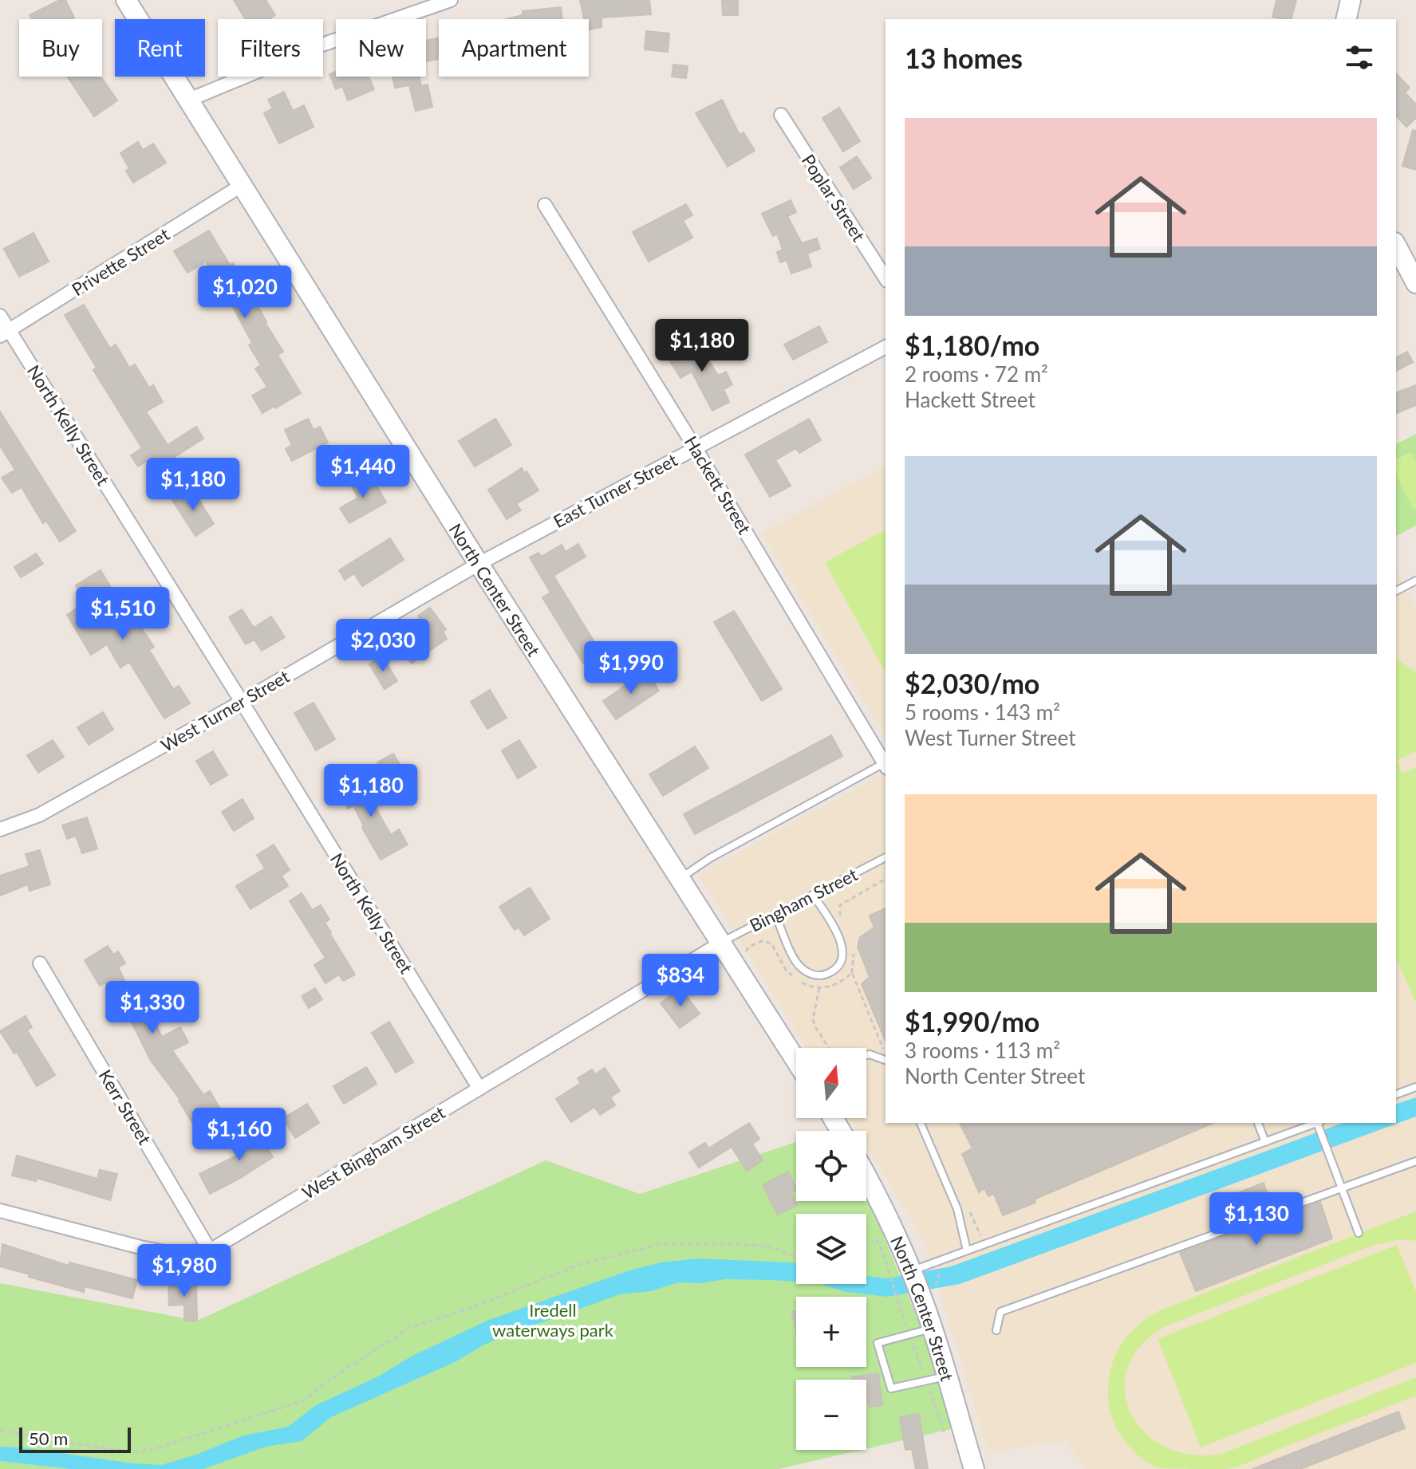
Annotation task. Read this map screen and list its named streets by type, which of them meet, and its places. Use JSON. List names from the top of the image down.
{
  "streets": {
    "main road": ["North Center Street"],
    "street": [
      "Poplar Street",
      "Privette Street",
      "North Kelly Street",
      "Hackett Street",
      "East Turner Street",
      "West Turner Street",
      "Kerr Street",
      "West Bingham Street"
    ],
    "lane": ["Bingham Street"]
  },
  "crossings": [
    ["Privette Street", "North Kelly Street"],
    ["Privette Street", "North Center Street"],
    ["North Kelly Street", "West Turner Street"],
    ["North Kelly Street", "West Bingham Street"],
    ["Hackett Street", "East Turner Street"],
    ["East Turner Street", "North Center Street"],
    ["East Turner Street", "West Turner Street"],
    ["North Center Street", "West Turner Street"],
    ["North Center Street", "Bingham Street"],
    ["North Center Street", "West Bingham Street"],
    ["Bingham Street", "West Bingham Street"],
    ["Kerr Street", "West Bingham Street"]
  ],
  "parks": ["Iredell waterways park"],
  "scale_bar": "50 m",
  "north": "top",
  "page": {
    "chip": [
      "Buy",
      "Rent",
      "Filters",
      "New",
      "Apartment"
    ],
    "heading": "13 homes",
    "list": [
      {
        "name": "$1,180/mo",
        "note": "2 rooms · 72 m² · Hackett Street"
      },
      {
        "name": "$2,030/mo",
        "note": "5 rooms · 143 m² · West Turner Street"
      },
      {
        "name": "$1,990/mo",
        "note": "3 rooms · 113 m² · North Center Street"
      }
    ],
    "price": [
      "$1,020",
      "$1,180",
      "$1,440",
      "$1,180",
      "$1,510",
      "$2,030",
      "$1,990",
      "$1,180",
      "$834",
      "$1,330",
      "$1,160",
      "$1,130",
      "$1,980"
    ],
    "map_buttons": ["+", "−"],
    "scale": "50 m"
  }
}
